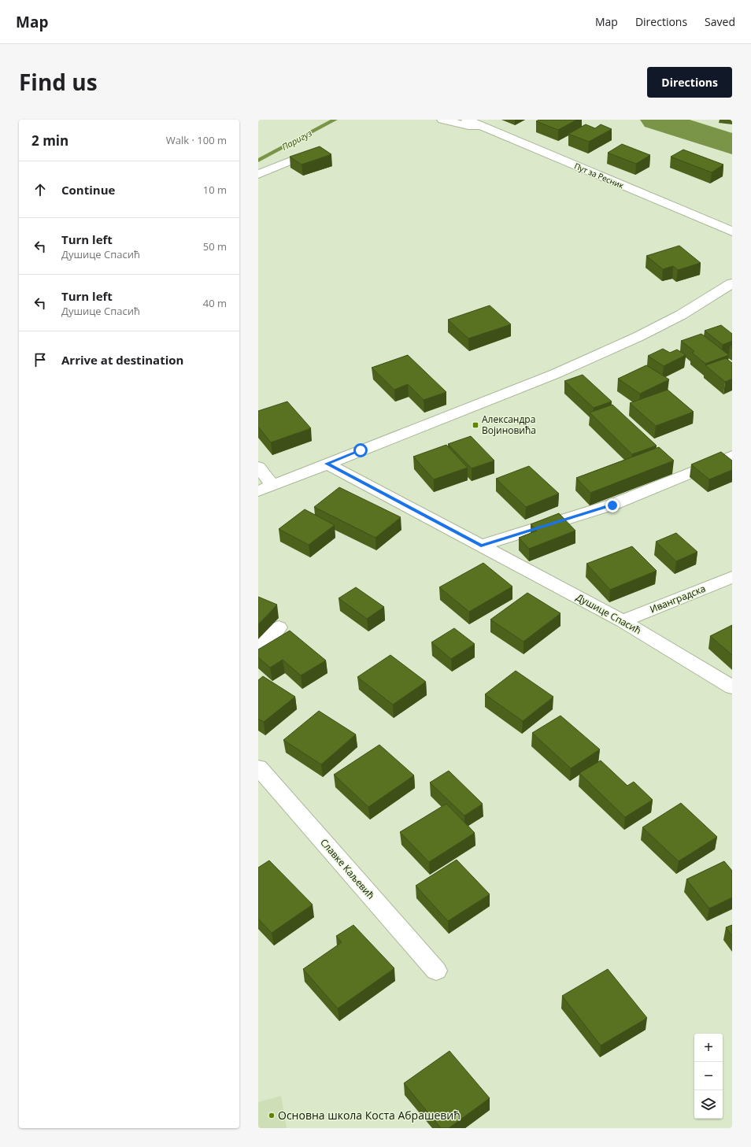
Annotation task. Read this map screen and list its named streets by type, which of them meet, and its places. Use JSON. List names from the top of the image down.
{
  "streets": {
    "street": [
      "Пут за Ресник",
      "Иванградска",
      "Душице Спасић",
      "Славке Каљевић"
    ]
  },
  "crossings": [
    ["Иванградска", "Душице Спасић"]
  ],
  "water": ["Паригуз"],
  "places": {
    "transit": ["Александра Војиновића"],
    "other": ["Основна школа Коста Абрашевић"]
  },
  "page": {
    "header": "Map",
    "nav": ["Map", "Directions", "Saved"],
    "title": "Find us",
    "buttons": "Directions",
    "heading": ["2 min", "Walk · 100 m"],
    "list": [
      ["Continue", "10 m"],
      ["Turn left", "Душице Спасић", "50 m"],
      ["Turn left", "Душице Спасић", "40 m"],
      "Arrive at destination"
    ],
    "map_buttons": ["+", "−"]
  }
}
